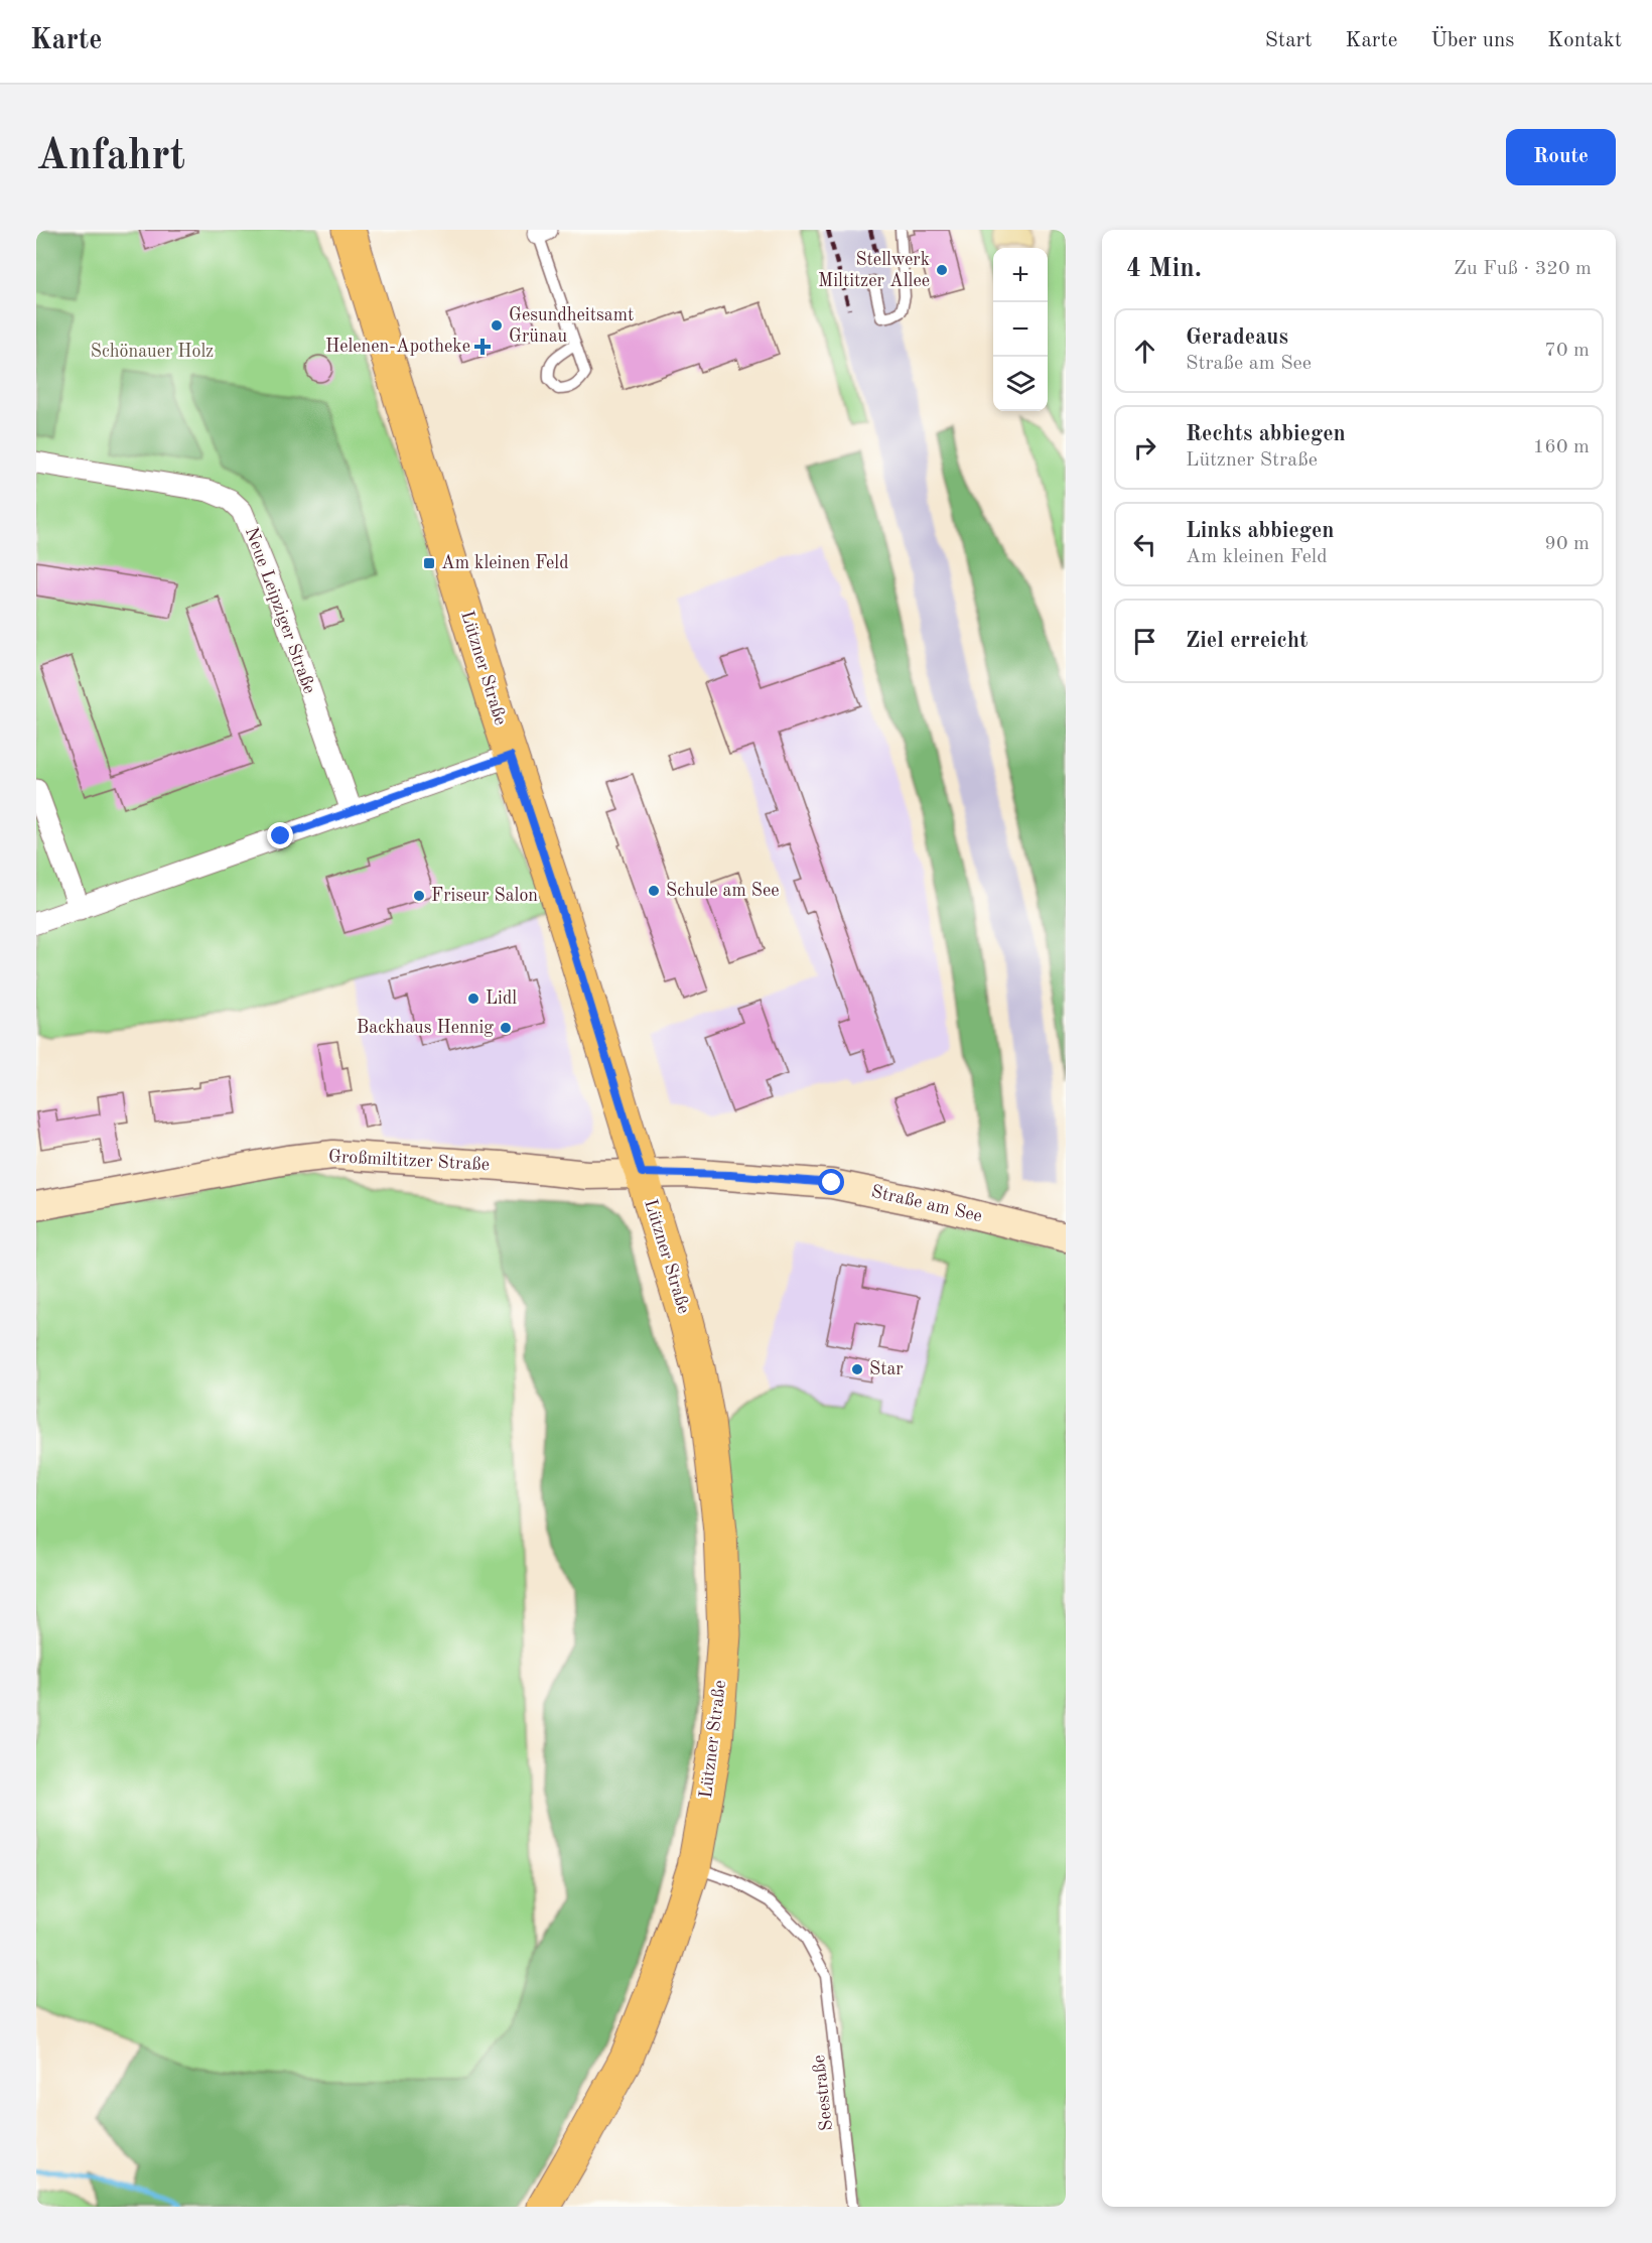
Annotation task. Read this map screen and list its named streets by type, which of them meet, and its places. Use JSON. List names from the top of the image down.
{
  "streets": {
    "main road": ["Lützner Straße"],
    "street": ["Neue Leipziger Straße", "Großmiltitzer Straße", "Straße am See"],
    "lane": ["Seestraße"]
  },
  "crossings": [
    ["Lützner Straße", "Großmiltitzer Straße"],
    ["Lützner Straße", "Straße am See"],
    ["Lützner Straße", "Seestraße"],
    ["Großmiltitzer Straße", "Straße am See"]
  ],
  "parks": ["Schönauer Holz"],
  "places": {
    "other": [
      "Stellwerk Miltitzer Allee",
      "Gesundheitsamt Grünau",
      "Schule am See",
      "Friseur Salon",
      "Lidl",
      "Backhaus Hennig",
      "Star"
    ],
    "health": ["Helenen-Apotheke"],
    "transit": ["Am kleinen Feld"]
  },
  "page": {
    "header": "Karte",
    "nav": [
      "Start",
      "Karte",
      "Über uns",
      "Kontakt"
    ],
    "buttons": "Route",
    "title": "Anfahrt",
    "heading": ["4 Min.", "Zu Fuß · 320 m"],
    "map_buttons": ["+", "−"],
    "list": [
      ["Geradeaus", "Straße am See", "70 m"],
      ["Rechts abbiegen", "Lützner Straße", "160 m"],
      ["Links abbiegen", "Am kleinen Feld", "90 m"],
      "Ziel erreicht"
    ]
  }
}
